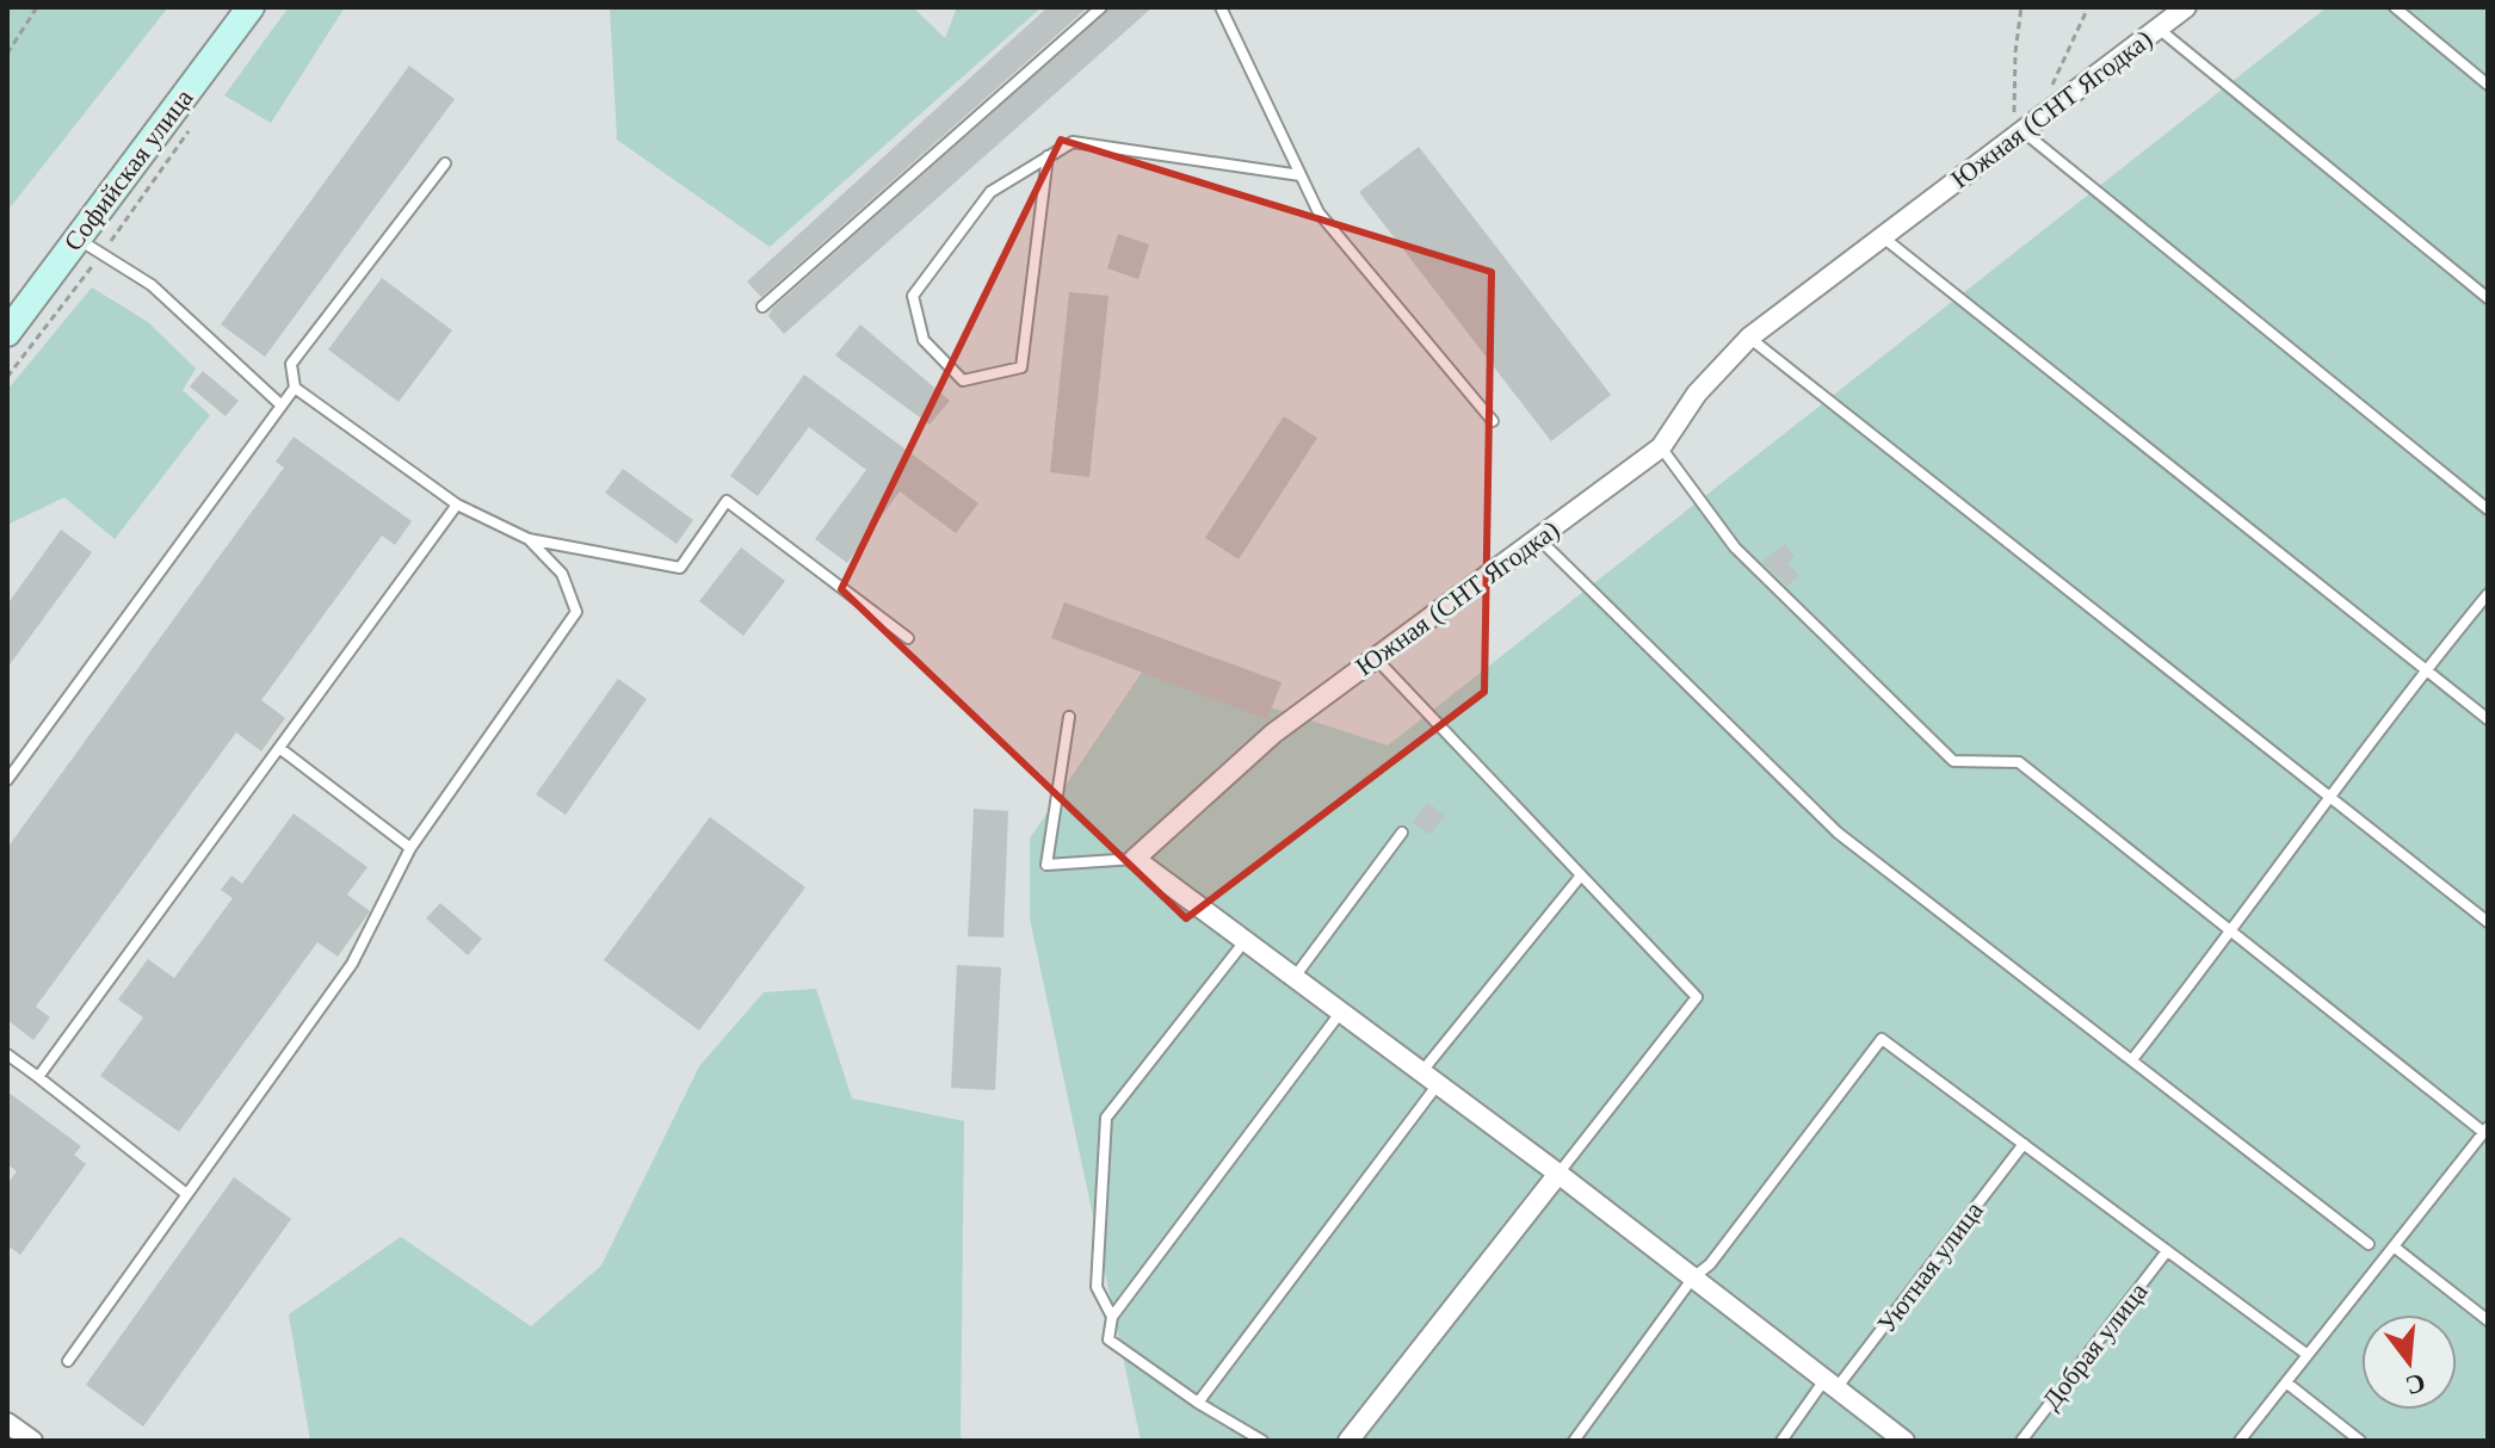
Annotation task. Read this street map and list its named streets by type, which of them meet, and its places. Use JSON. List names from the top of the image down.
{
  "streets": {
    "main road": ["Софийская улица"],
    "street": ["Южная (СНТ Ягодка)"],
    "lane": ["Уютная улица", "Добрая улица"]
  },
  "north": "bottom"
}
